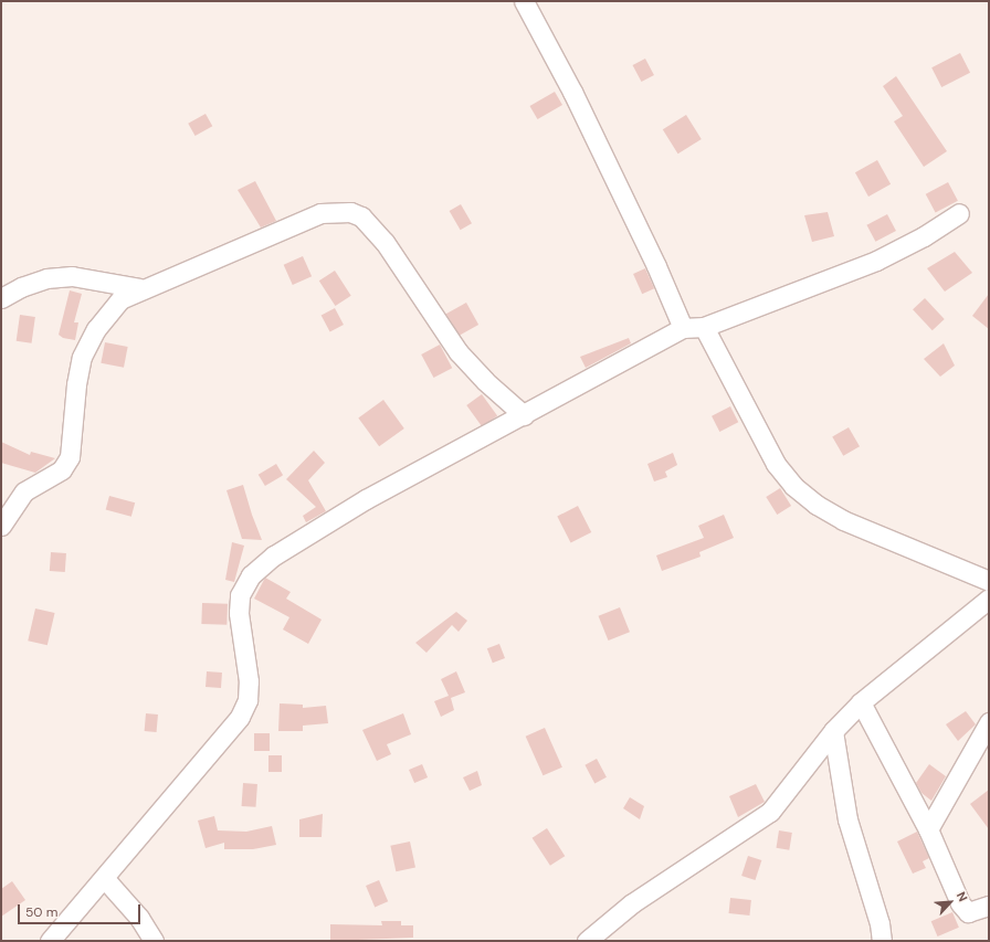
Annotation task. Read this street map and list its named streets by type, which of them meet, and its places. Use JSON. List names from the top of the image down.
{
  "scale_bar": "50 m",
  "north": "top right"
}
